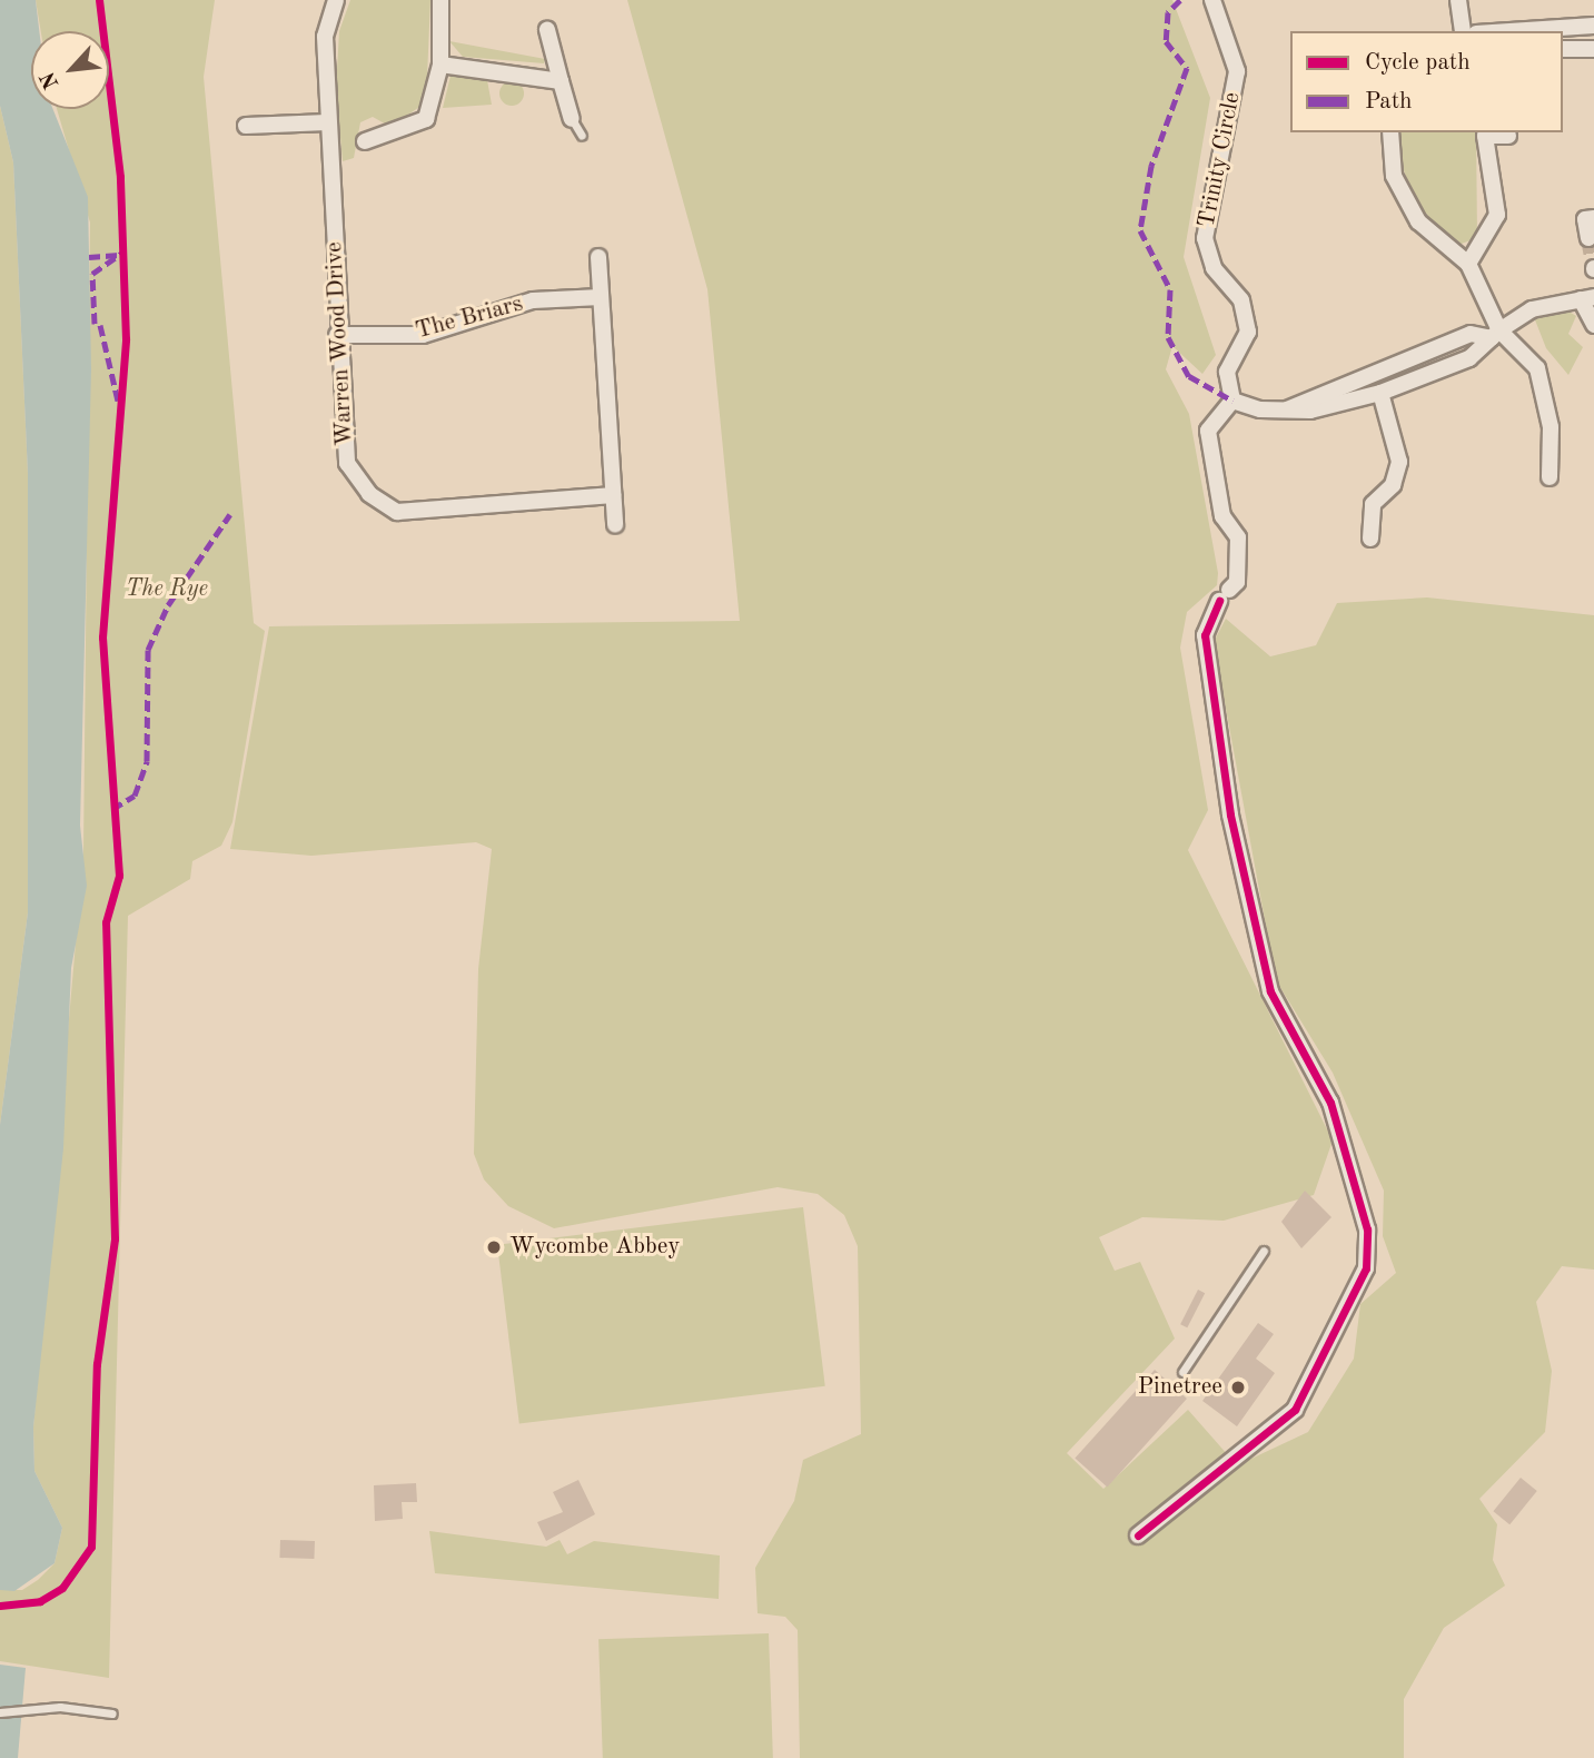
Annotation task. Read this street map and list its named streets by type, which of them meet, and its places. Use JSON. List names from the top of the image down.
{
  "streets": {
    "street": ["Trinity Circle", "The Briars", "Warren Wood Drive"]
  },
  "crossings": [
    ["The Briars", "Warren Wood Drive"]
  ],
  "parks": ["The Rye"],
  "places": ["Wycombe Abbey", "Pinetree"],
  "legend": ["Cycle path", "Path"],
  "north": "bottom left"
}
